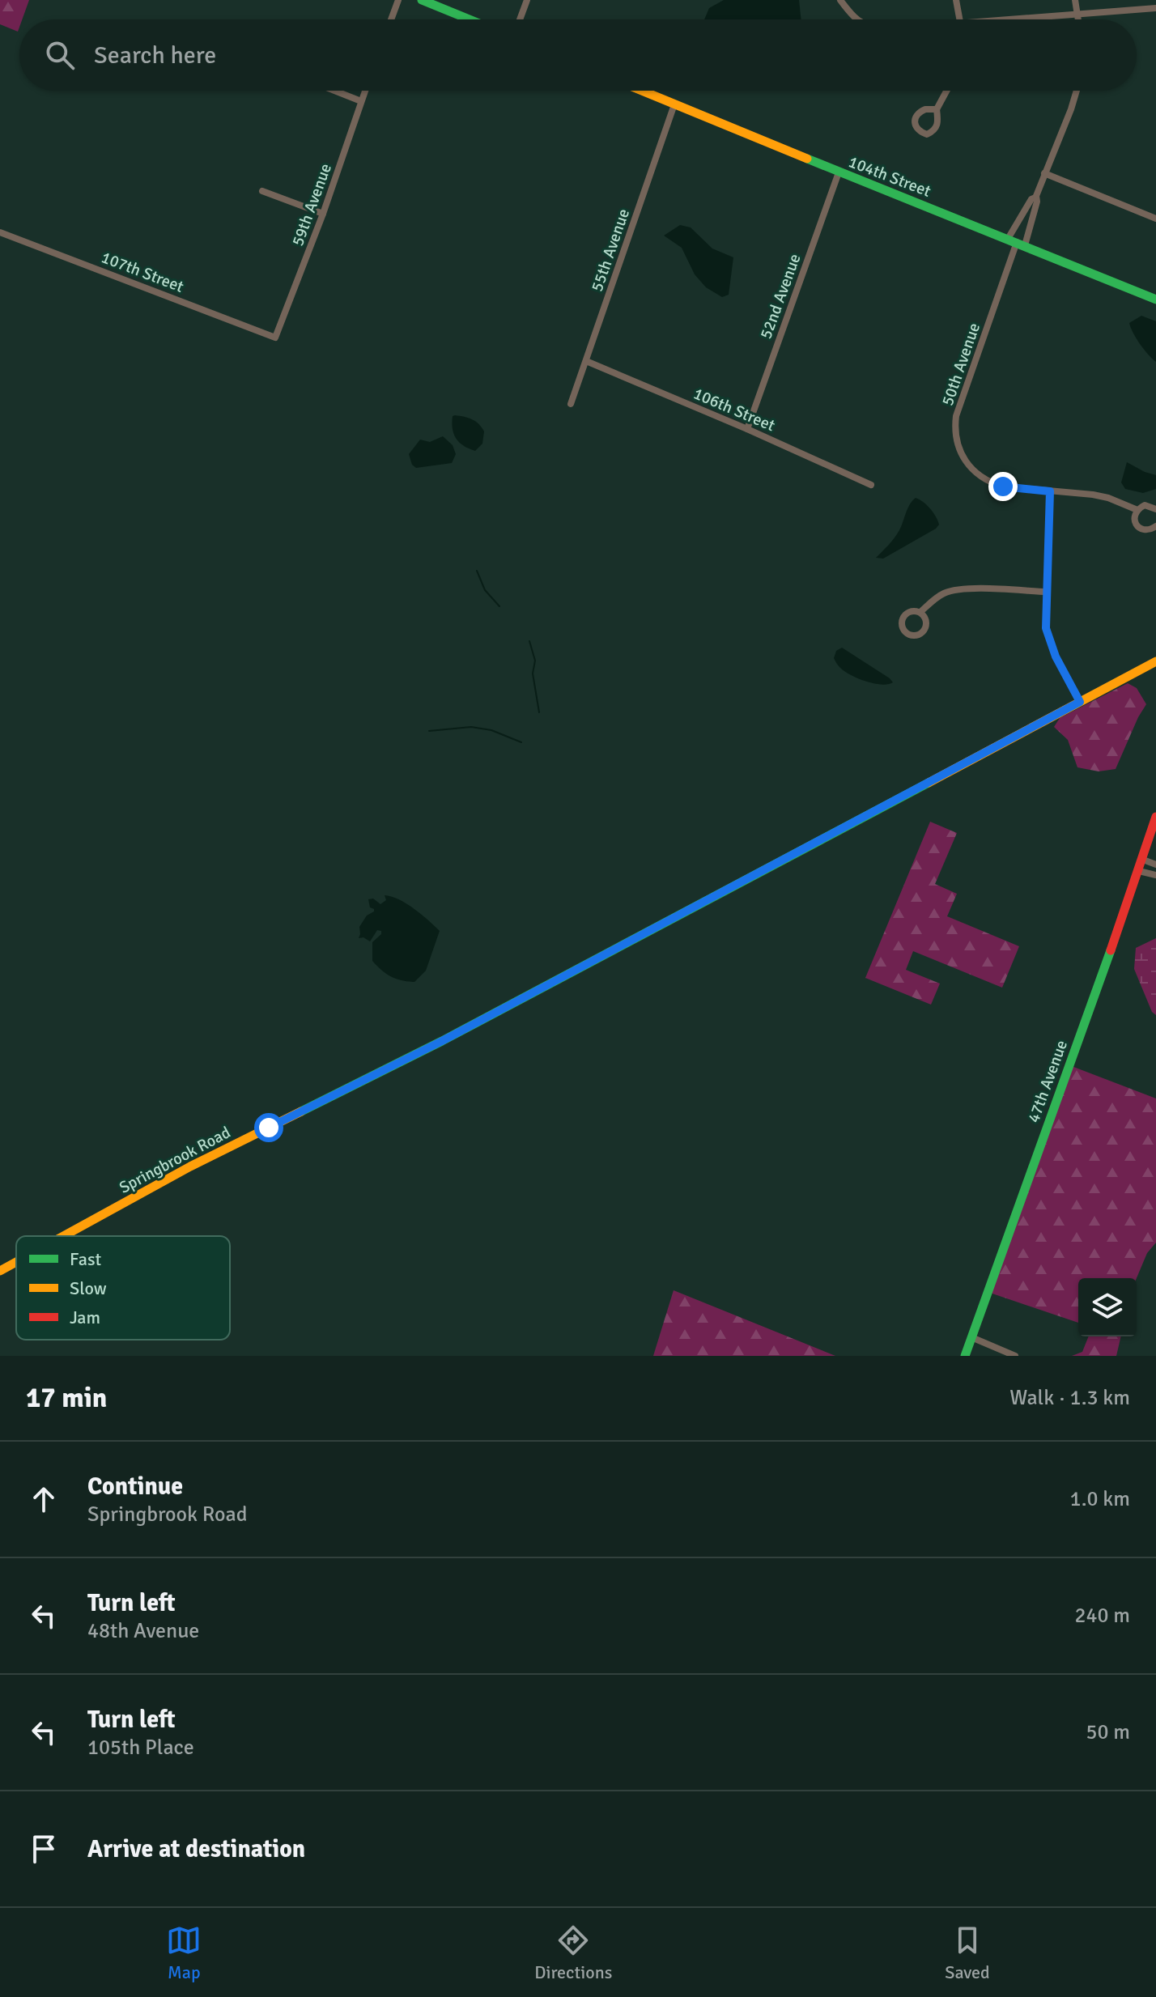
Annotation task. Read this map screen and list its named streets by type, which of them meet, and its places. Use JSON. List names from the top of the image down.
{
  "streets": {
    "street": [
      "104th Street",
      "59th Avenue",
      "55th Avenue",
      "107th Street",
      "52nd Avenue",
      "50th Avenue",
      "106th Street",
      "47th Avenue",
      "Springbrook Road"
    ]
  },
  "crossings": [
    ["104th Street", "55th Avenue"],
    ["104th Street", "52nd Avenue"],
    ["104th Street", "50th Avenue"],
    ["59th Avenue", "107th Street"],
    ["55th Avenue", "106th Street"],
    ["52nd Avenue", "106th Street"]
  ],
  "legend": ["Fast", "Slow", "Jam"],
  "page": {
    "search": "Search here",
    "heading": ["17 min", "Walk · 1.3 km"],
    "list": [
      ["Continue", "Springbrook Road", "1.0 km"],
      ["Turn left", "48th Avenue", "240 m"],
      ["Turn left", "105th Place", "50 m"],
      "Arrive at destination"
    ],
    "nav": ["Map", "Directions", "Saved"]
  }
}
